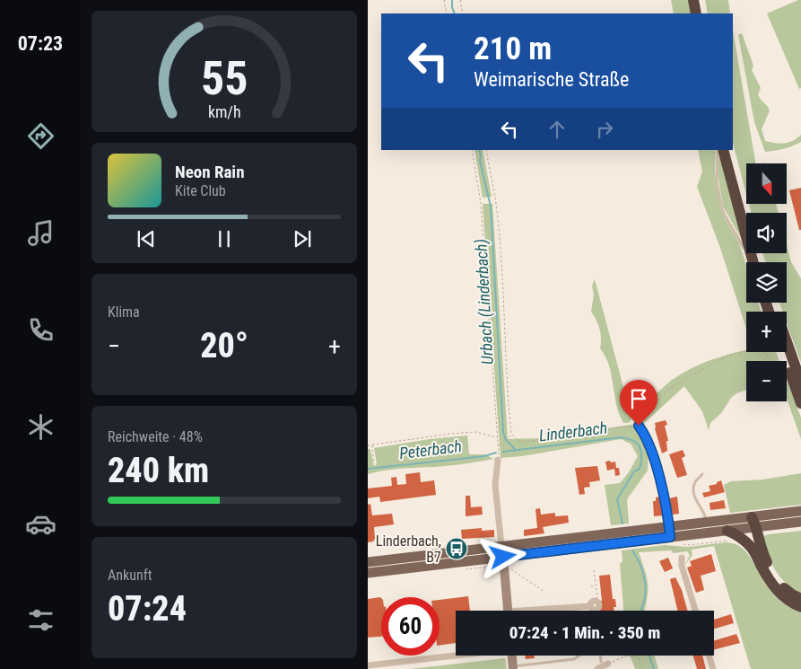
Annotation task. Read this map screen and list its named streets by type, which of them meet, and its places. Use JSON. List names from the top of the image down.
{
  "water": ["Urbach (Linderbach)", "Linderbach", "Peterbach"],
  "places": {
    "bus stop": ["Linderbach, B7"]
  },
  "north": "bottom",
  "page": {
    "tabs": "07:23",
    "turn": ["210 m", "Weimarische Straße"],
    "song": ["Neon Rain", "Kite Club"],
    "map_buttons": ["+", "−"],
    "tile": [
      "Klima",
      ["Reichweite · 48%", "240 km"],
      ["Ankunft", "07:24"]
    ],
    "heat": ["−", "20°", "+"],
    "limit": "60",
    "trip": "07:24 · 1 Min. · 350 m",
    "gauge": ["55", "km/h"]
  }
}
